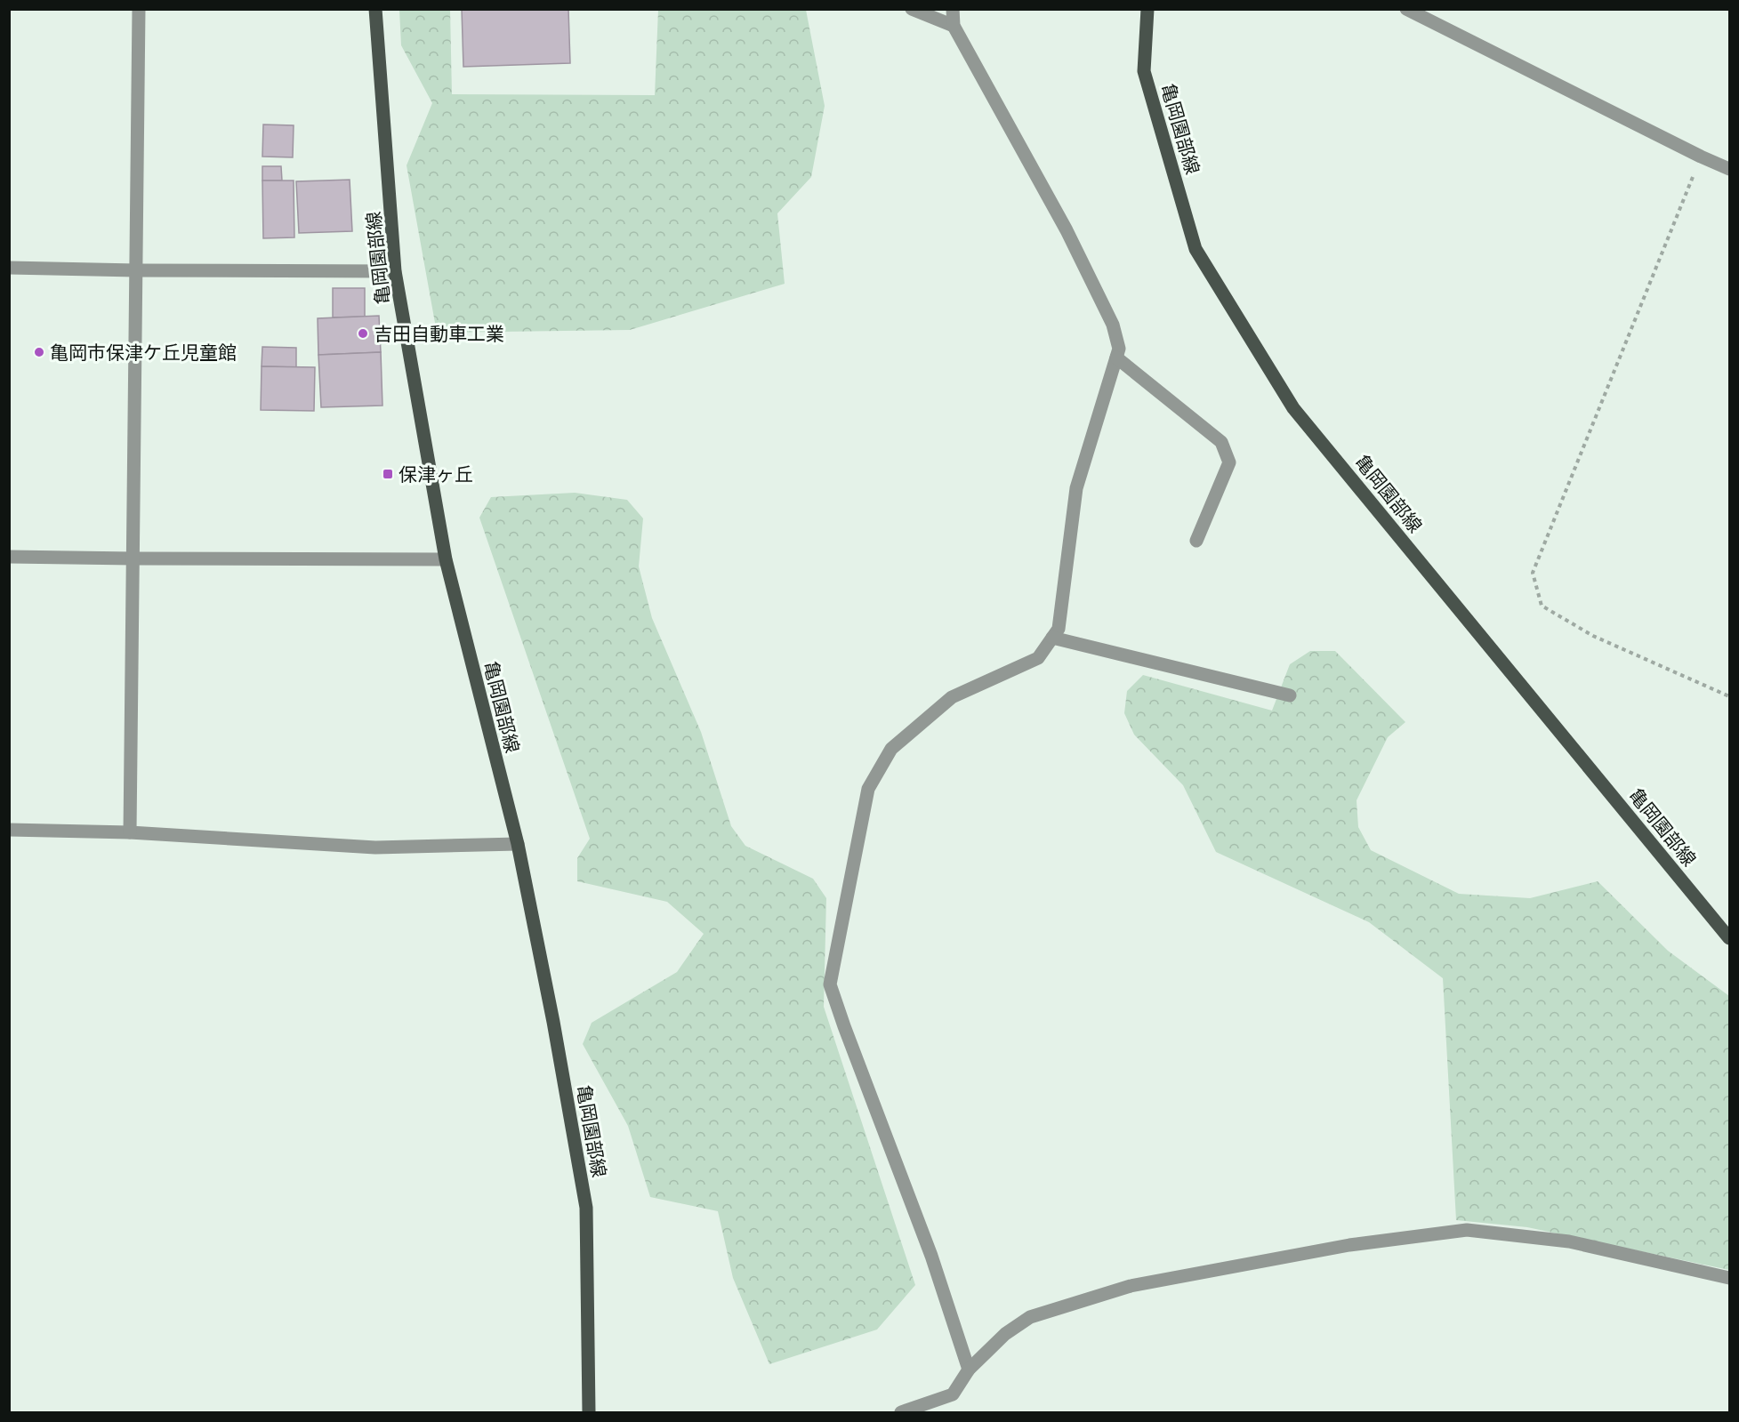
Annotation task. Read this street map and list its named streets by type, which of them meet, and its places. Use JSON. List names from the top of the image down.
{
  "streets": {
    "main road": ["亀岡園部線"]
  },
  "places": {
    "other": ["吉田自動車工業", "亀岡市保津ケ丘児童館"],
    "transit": ["保津ヶ丘"]
  }
}
